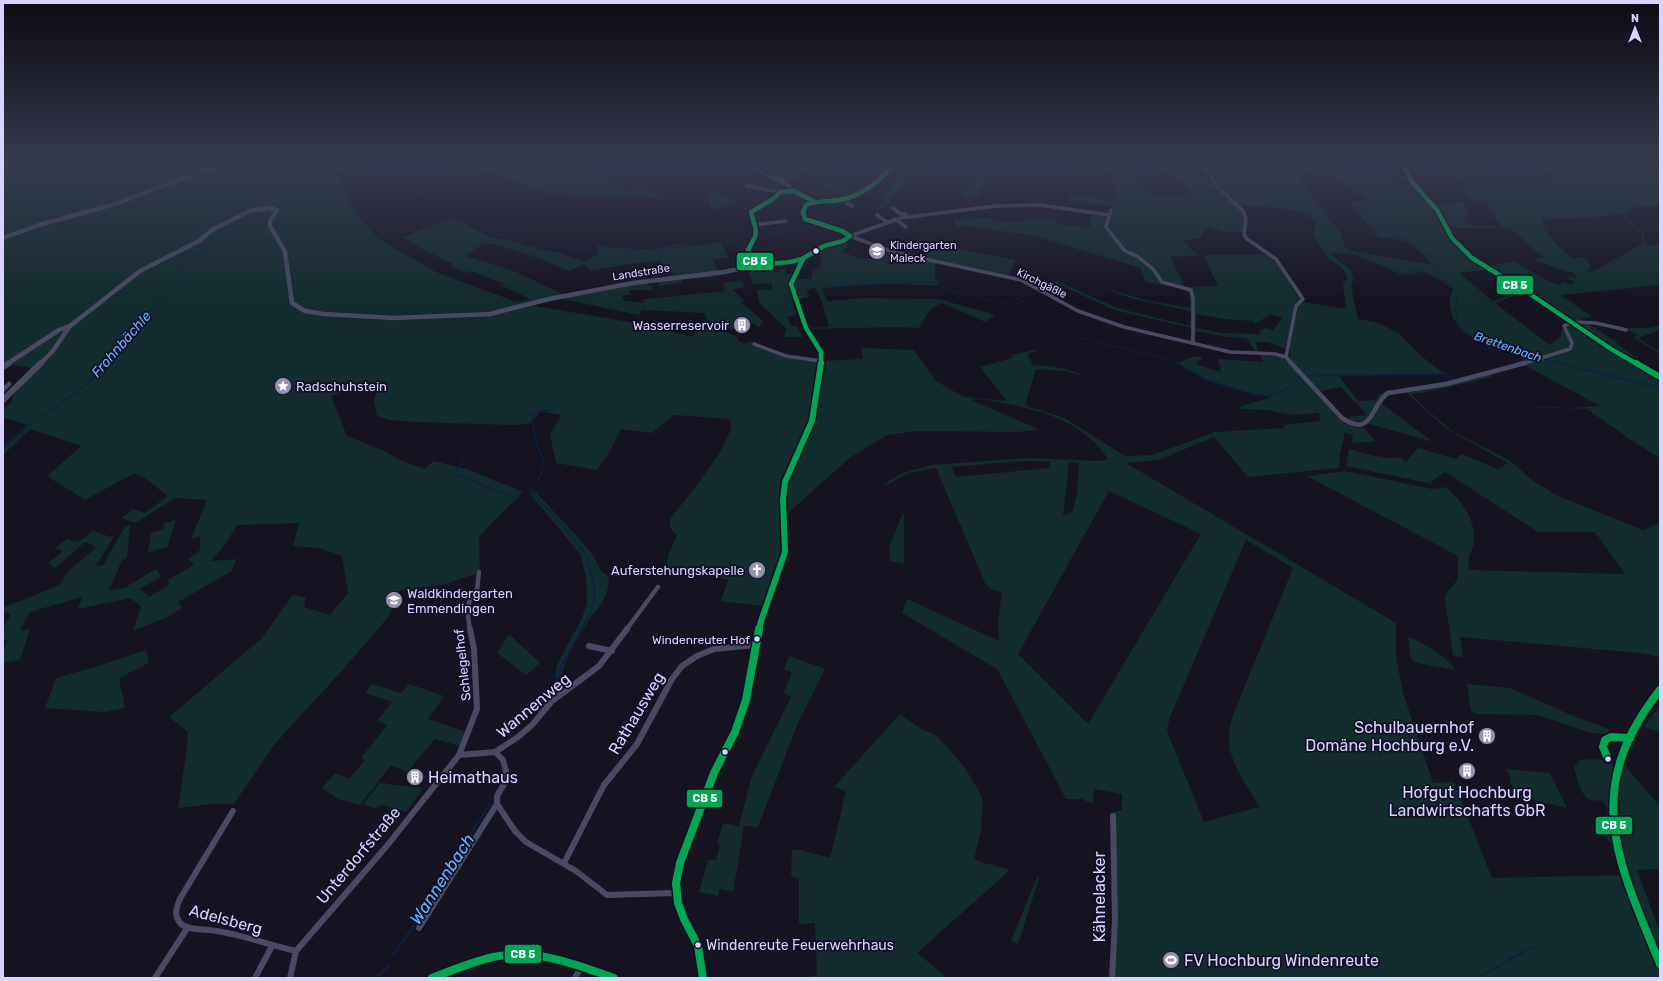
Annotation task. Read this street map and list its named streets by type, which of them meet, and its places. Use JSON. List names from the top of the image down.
{
  "streets": {
    "street": [
      "Landstraße",
      "Kirchgäßle",
      "Schlegelhof",
      "Wannenweg",
      "Rathausweg",
      "Unterdorfstraße",
      "Kähnelacker",
      "Adelsberg"
    ]
  },
  "crossings": [
    ["Landstraße", "Kirchgäßle"],
    ["Schlegelhof", "Wannenweg"],
    ["Schlegelhof", "Unterdorfstraße"],
    ["Wannenweg", "Unterdorfstraße"],
    ["Unterdorfstraße", "Adelsberg"]
  ],
  "water": ["Frohnbächle", "Brettenbach", "Wannenbach"],
  "places": {
    "school or university": ["Kindergarten Maleck", "Waldkindergarten Emmendingen"],
    "building": [
      "Wasserreservoir",
      "Schulbauernhof Domäne Hochburg e.V.",
      "Hofgut Hochburg Landwirtschafts GbR",
      "Heimathaus"
    ],
    "place": ["Radschuhstein"],
    "church": ["Auferstehungskapelle"],
    "other": ["Windenreuter Hof", "Windenreute Feuerwehrhaus"],
    "sports": ["FV Hochburg Windenreute"]
  },
  "north": "top"
}
